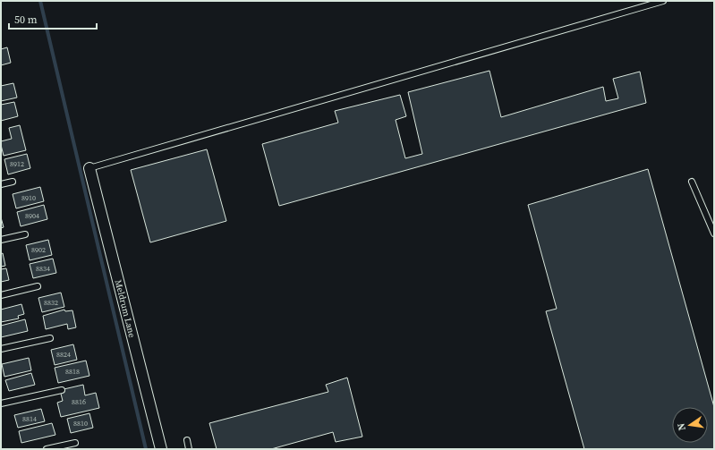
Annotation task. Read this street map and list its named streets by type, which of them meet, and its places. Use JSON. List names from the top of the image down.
{
  "streets": {
    "street": ["Meldrum Lane"]
  },
  "house_numbers": [
    "8912",
    "8910",
    "8904",
    "8902",
    "8834",
    "8832",
    "8824",
    "8818",
    "8816",
    "8814",
    "8810"
  ],
  "scale_bar": "50 m",
  "north": "left"
}
